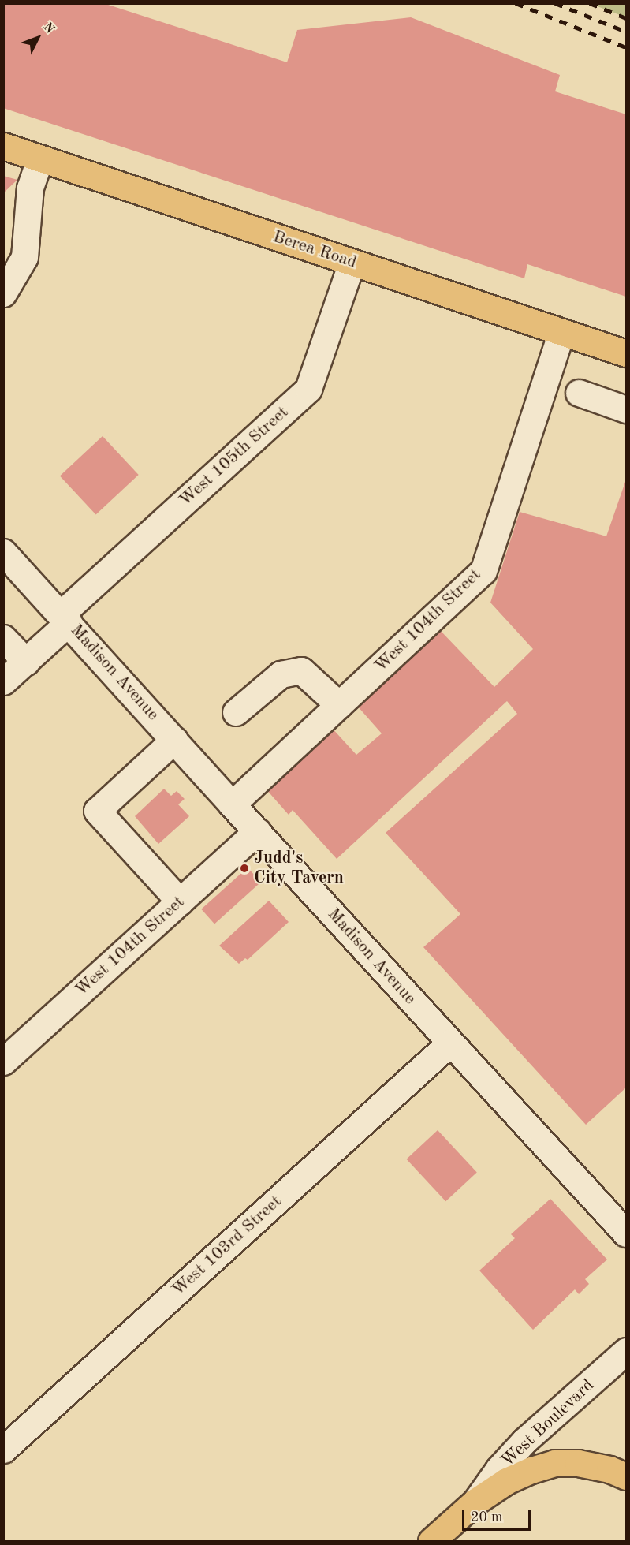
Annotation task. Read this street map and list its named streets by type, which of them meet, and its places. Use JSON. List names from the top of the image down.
{
  "streets": {
    "main road": ["Berea Road", "West Boulevard"],
    "street": [
      "West 105th Street",
      "West 104th Street",
      "Madison Avenue",
      "West 103rd Street"
    ]
  },
  "crossings": [
    ["Berea Road", "West 105th Street"],
    ["Berea Road", "West 104th Street"],
    ["West 105th Street", "Madison Avenue"],
    ["West 104th Street", "Madison Avenue"],
    ["Madison Avenue", "West 103rd Street"]
  ],
  "places": ["Judd's City Tavern"],
  "scale_bar": "20 m",
  "north": "top right"
}
